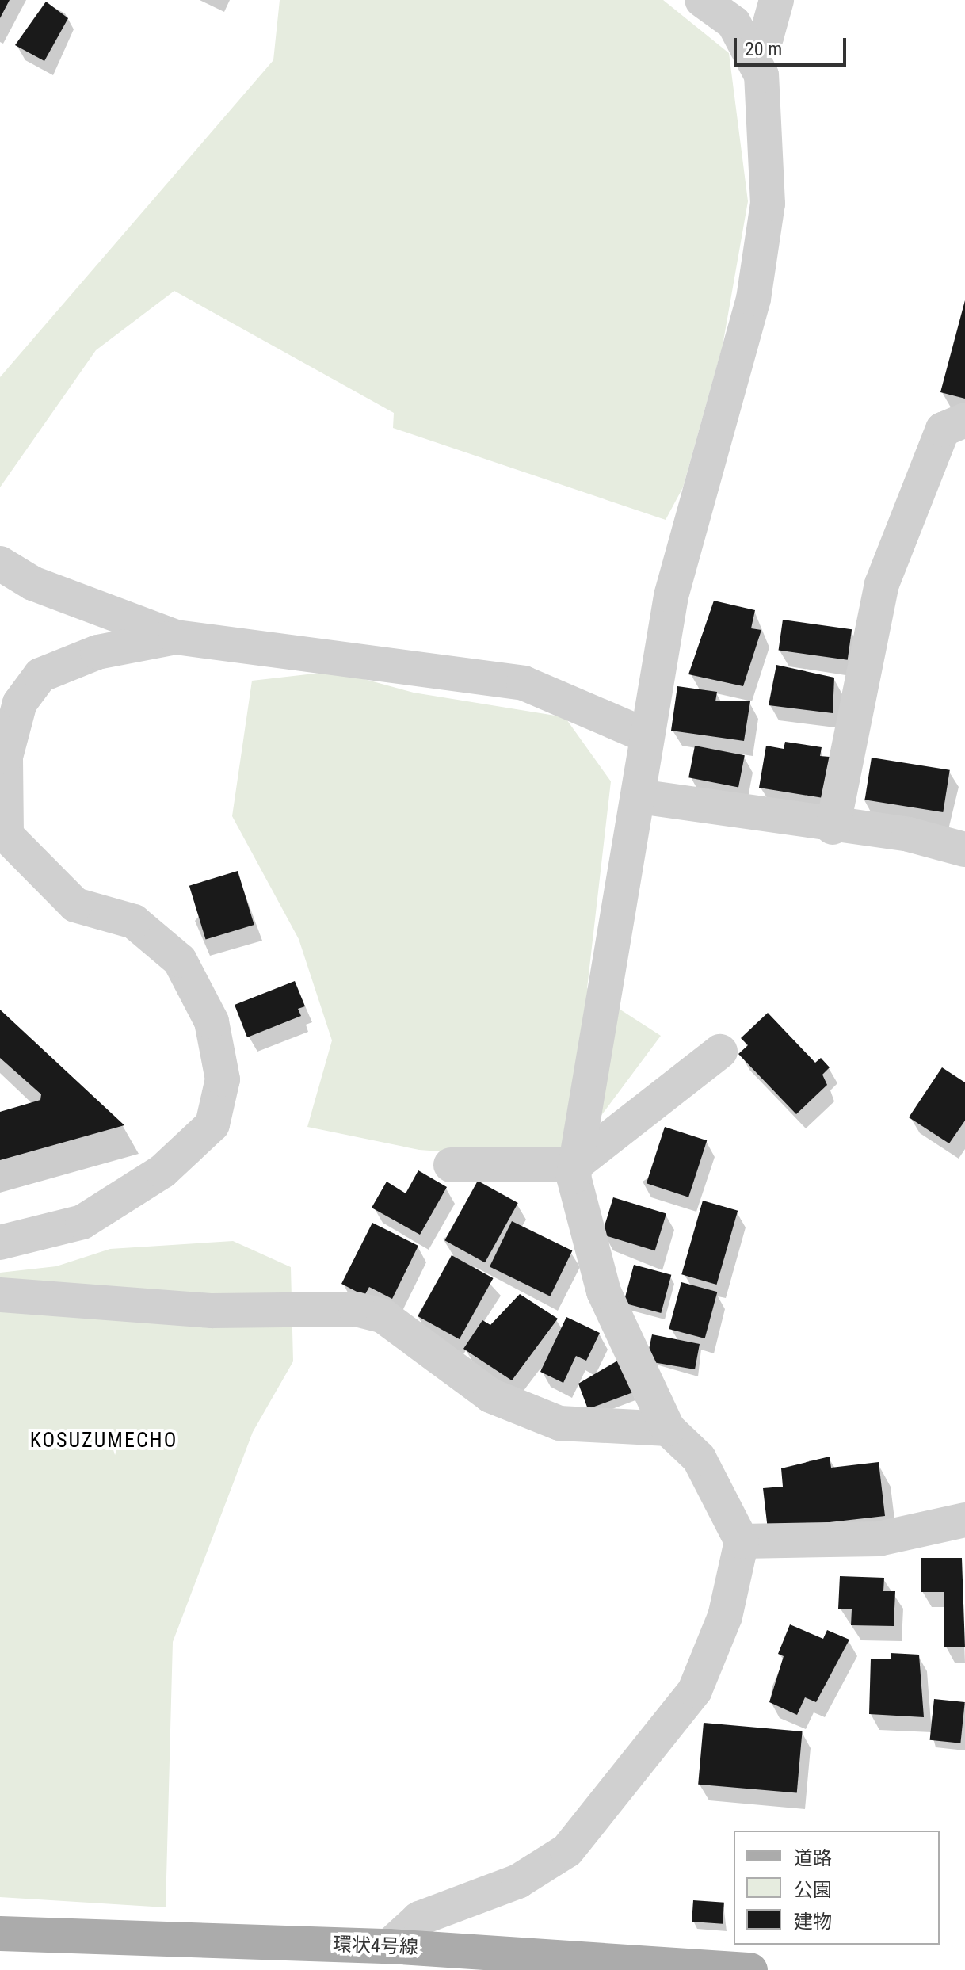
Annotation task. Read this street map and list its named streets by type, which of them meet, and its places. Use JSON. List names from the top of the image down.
{
  "streets": {
    "main road": ["環状4号線"]
  },
  "districts": ["KOSUZUMECHO"],
  "legend": ["道路", "公園", "建物"],
  "scale_bar": "20 m"
}
